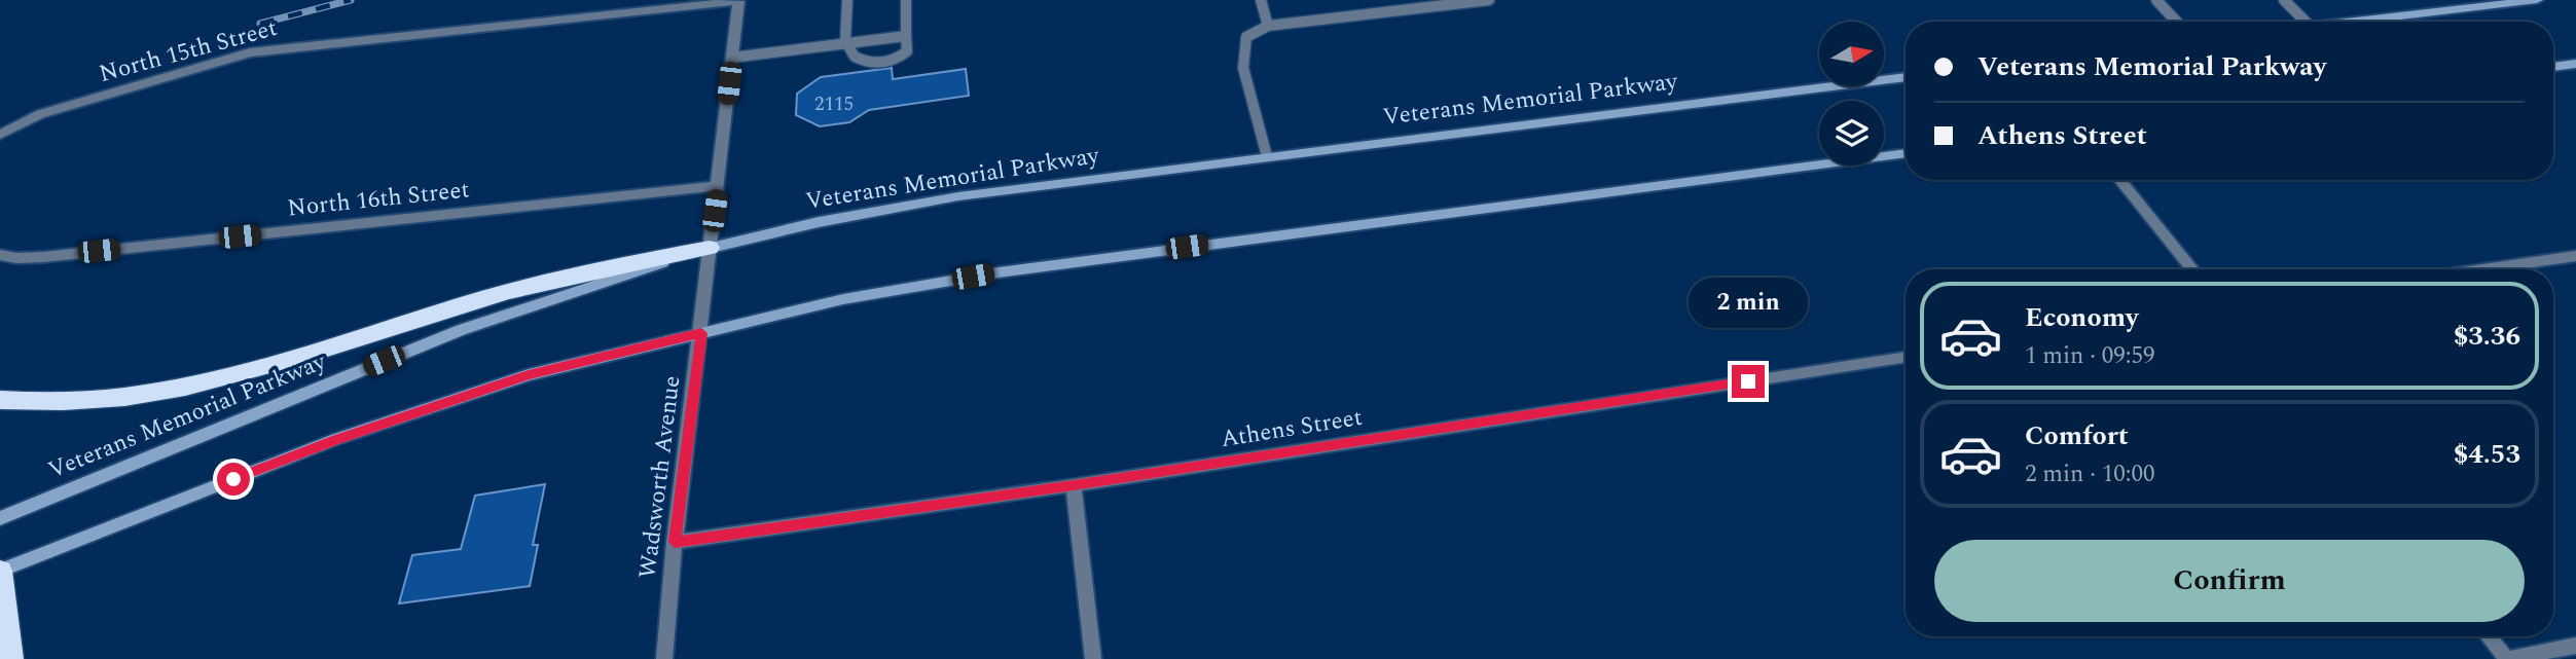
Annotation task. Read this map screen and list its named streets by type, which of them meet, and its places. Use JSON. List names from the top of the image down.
{
  "streets": {
    "street": [
      "North 15th Street",
      "Veterans Memorial Parkway",
      "North 16th Street",
      "Athens Street",
      "Wadsworth Avenue"
    ]
  },
  "crossings": [
    ["North 15th Street", "Wadsworth Avenue"],
    ["Veterans Memorial Parkway", "Wadsworth Avenue"],
    ["North 16th Street", "Wadsworth Avenue"],
    ["Athens Street", "Wadsworth Avenue"]
  ],
  "house_numbers": ["2115"],
  "north": "right",
  "page": {
    "banner": ["Veterans Memorial Parkway", "Athens Street"],
    "bubble": "2 min",
    "list": [
      {
        "name": "Economy",
        "note": "1 min · 09:59",
        "value": "$3.36"
      },
      {
        "name": "Comfort",
        "note": "2 min · 10:00",
        "value": "$4.53"
      }
    ],
    "buttons": "Confirm"
  }
}
